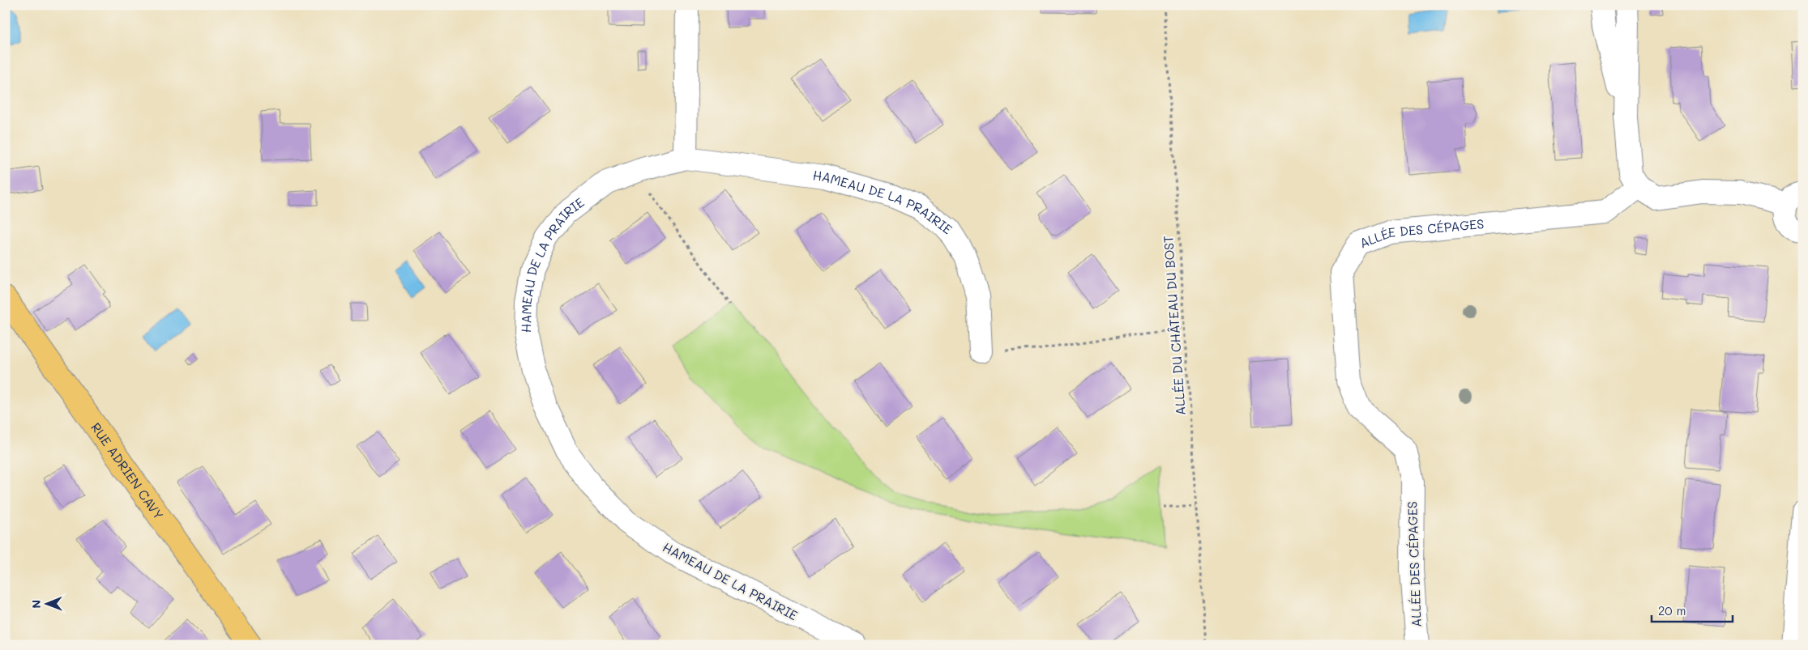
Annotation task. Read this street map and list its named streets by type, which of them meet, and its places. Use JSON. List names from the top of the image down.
{
  "streets": {
    "main road": ["RUE ADRIEN CAVY"],
    "street": ["HAMEAU DE LA PRAIRIE", "ALLÉE DES CÉPAGES"],
    "path": ["ALLÉE DU CHÂTEAU DU BOST"]
  },
  "scale_bar": "20 m",
  "north": "left"
}
